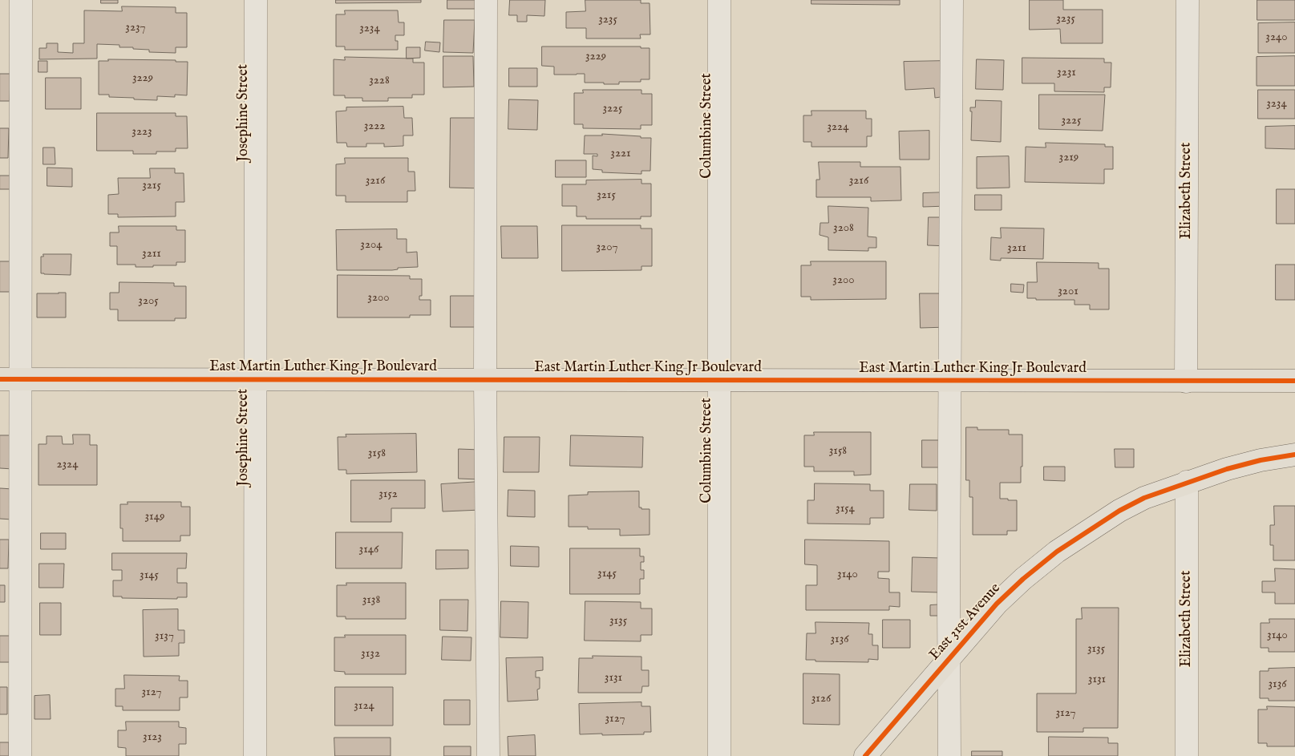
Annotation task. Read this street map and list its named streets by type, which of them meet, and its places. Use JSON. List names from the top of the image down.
{
  "streets": {
    "main road": ["East Martin Luther King Jr Boulevard", "East 31st Avenue"],
    "street": ["Josephine Street", "Columbine Street", "Elizabeth Street"]
  },
  "crossings": [
    ["Josephine Street", "East Martin Luther King Jr Boulevard"],
    ["Columbine Street", "East Martin Luther King Jr Boulevard"],
    ["Elizabeth Street", "East Martin Luther King Jr Boulevard"],
    ["Elizabeth Street", "East 31st Avenue"]
  ],
  "house_numbers": [
    "3235",
    "3235",
    "3237",
    "3234",
    "3240",
    "3229",
    "3231",
    "3229",
    "3228",
    "3234",
    "3225",
    "3225",
    "3222",
    "3224",
    "3223",
    "3221",
    "3219",
    "3216",
    "3216",
    "3215",
    "3215",
    "3208",
    "3204",
    "3207",
    "3211",
    "3211",
    "3200",
    "3201",
    "3200",
    "3205",
    "3158",
    "3158",
    "2324",
    "3152",
    "3154",
    "3149",
    "3146",
    "3145",
    "3140",
    "3145",
    "3138",
    "3135",
    "3140",
    "3137",
    "3136",
    "3135",
    "3132",
    "3131",
    "3131",
    "3136",
    "3127",
    "3126",
    "3124",
    "3127",
    "3127",
    "3123"
  ]
}
